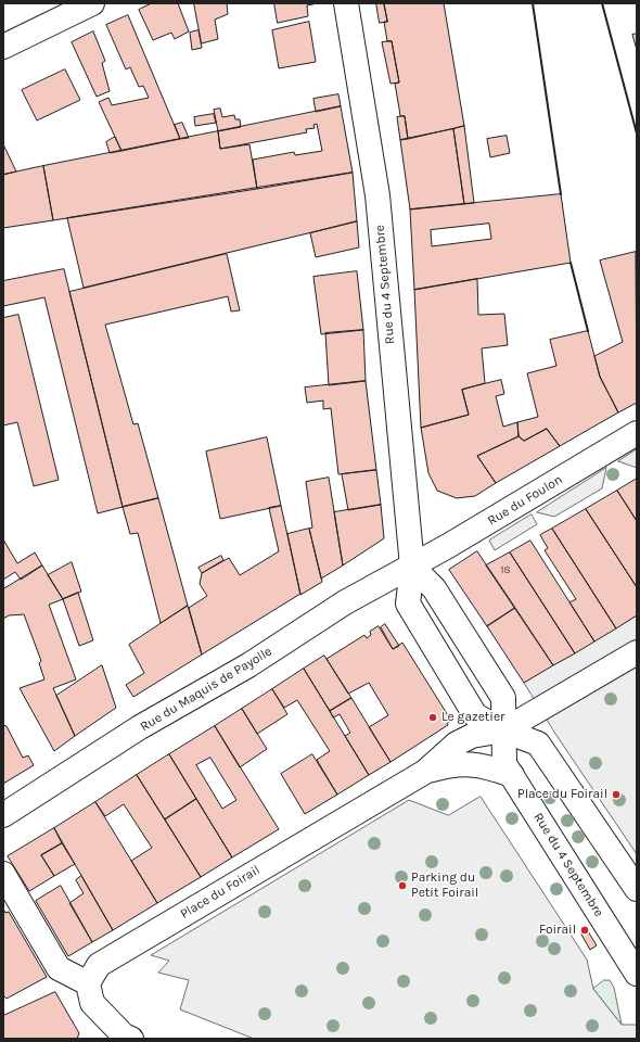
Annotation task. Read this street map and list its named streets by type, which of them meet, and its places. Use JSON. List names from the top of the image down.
{
  "streets": {
    "street": [
      "Rue du 4 Septembre",
      "Rue du Foulon",
      "Rue du Maquis de Payolle",
      "Place du Foirail"
    ]
  },
  "crossings": [
    ["Rue du 4 Septembre", "Rue du Foulon"],
    ["Rue du 4 Septembre", "Rue du Maquis de Payolle"],
    ["Rue du 4 Septembre", "Place du Foirail"],
    ["Rue du Foulon", "Rue du Maquis de Payolle"]
  ],
  "places": [
    "Le gazetier",
    "Place du Foirail",
    "Parking du Petit Foirail",
    "Foirail"
  ],
  "house_numbers": ["18"]
}
